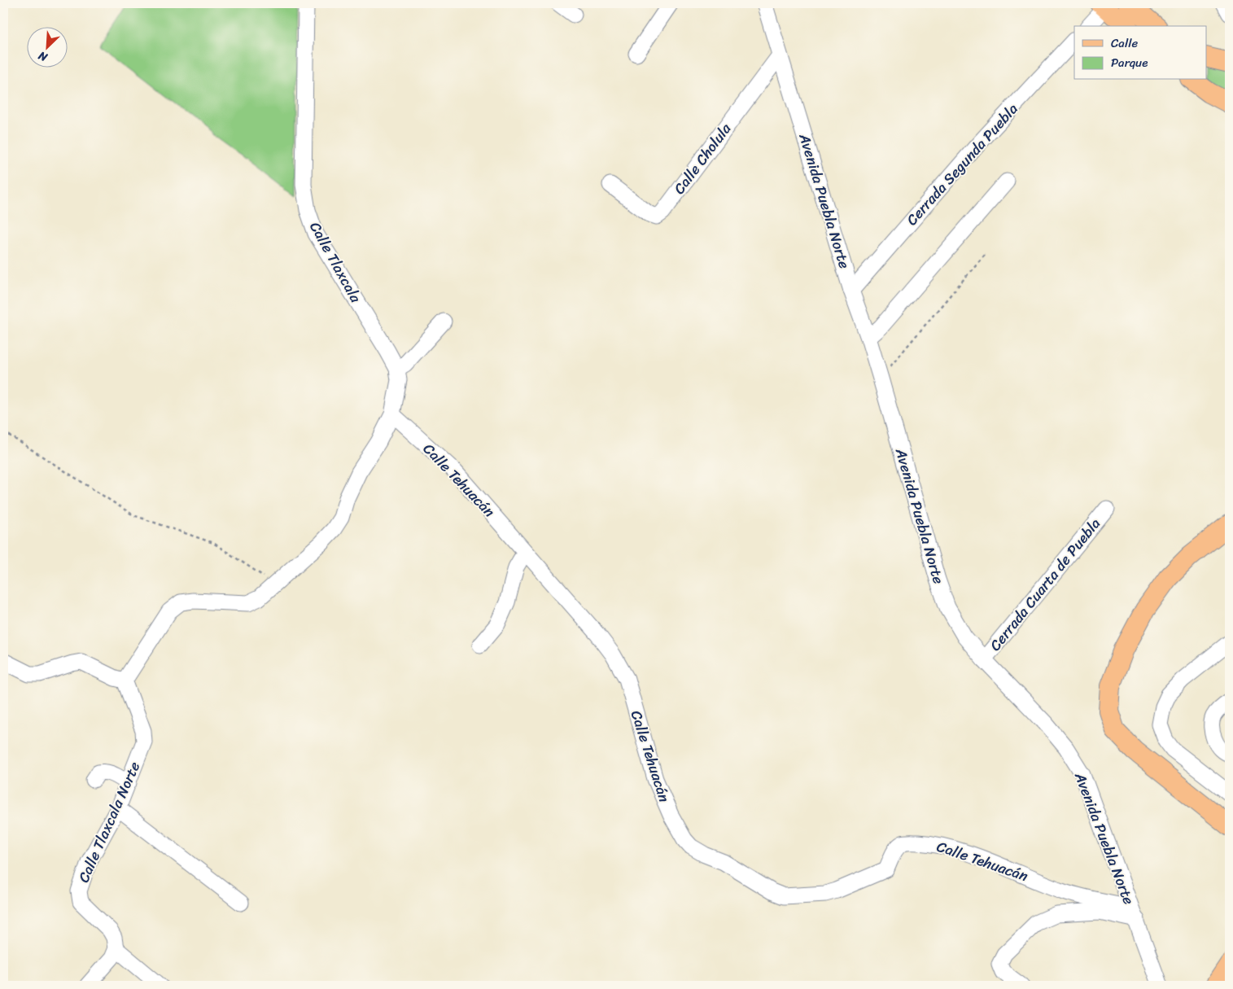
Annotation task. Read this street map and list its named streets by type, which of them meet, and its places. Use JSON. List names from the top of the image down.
{
  "streets": {
    "street": [
      "Calle Cholula",
      "Cerrada Segunda Puebla",
      "Avenida Puebla Norte",
      "Calle Tlaxcala",
      "Calle Tehuacán",
      "Cerrada Cuarta de Puebla",
      "Calle Tlaxcala Norte"
    ]
  },
  "crossings": [
    ["Calle Cholula", "Avenida Puebla Norte"],
    ["Cerrada Segunda Puebla", "Avenida Puebla Norte"],
    ["Avenida Puebla Norte", "Calle Tehuacán"],
    ["Avenida Puebla Norte", "Cerrada Cuarta de Puebla"],
    ["Calle Tlaxcala", "Calle Tehuacán"]
  ],
  "legend": ["Calle", "Parque"],
  "north": "bottom left"
}
